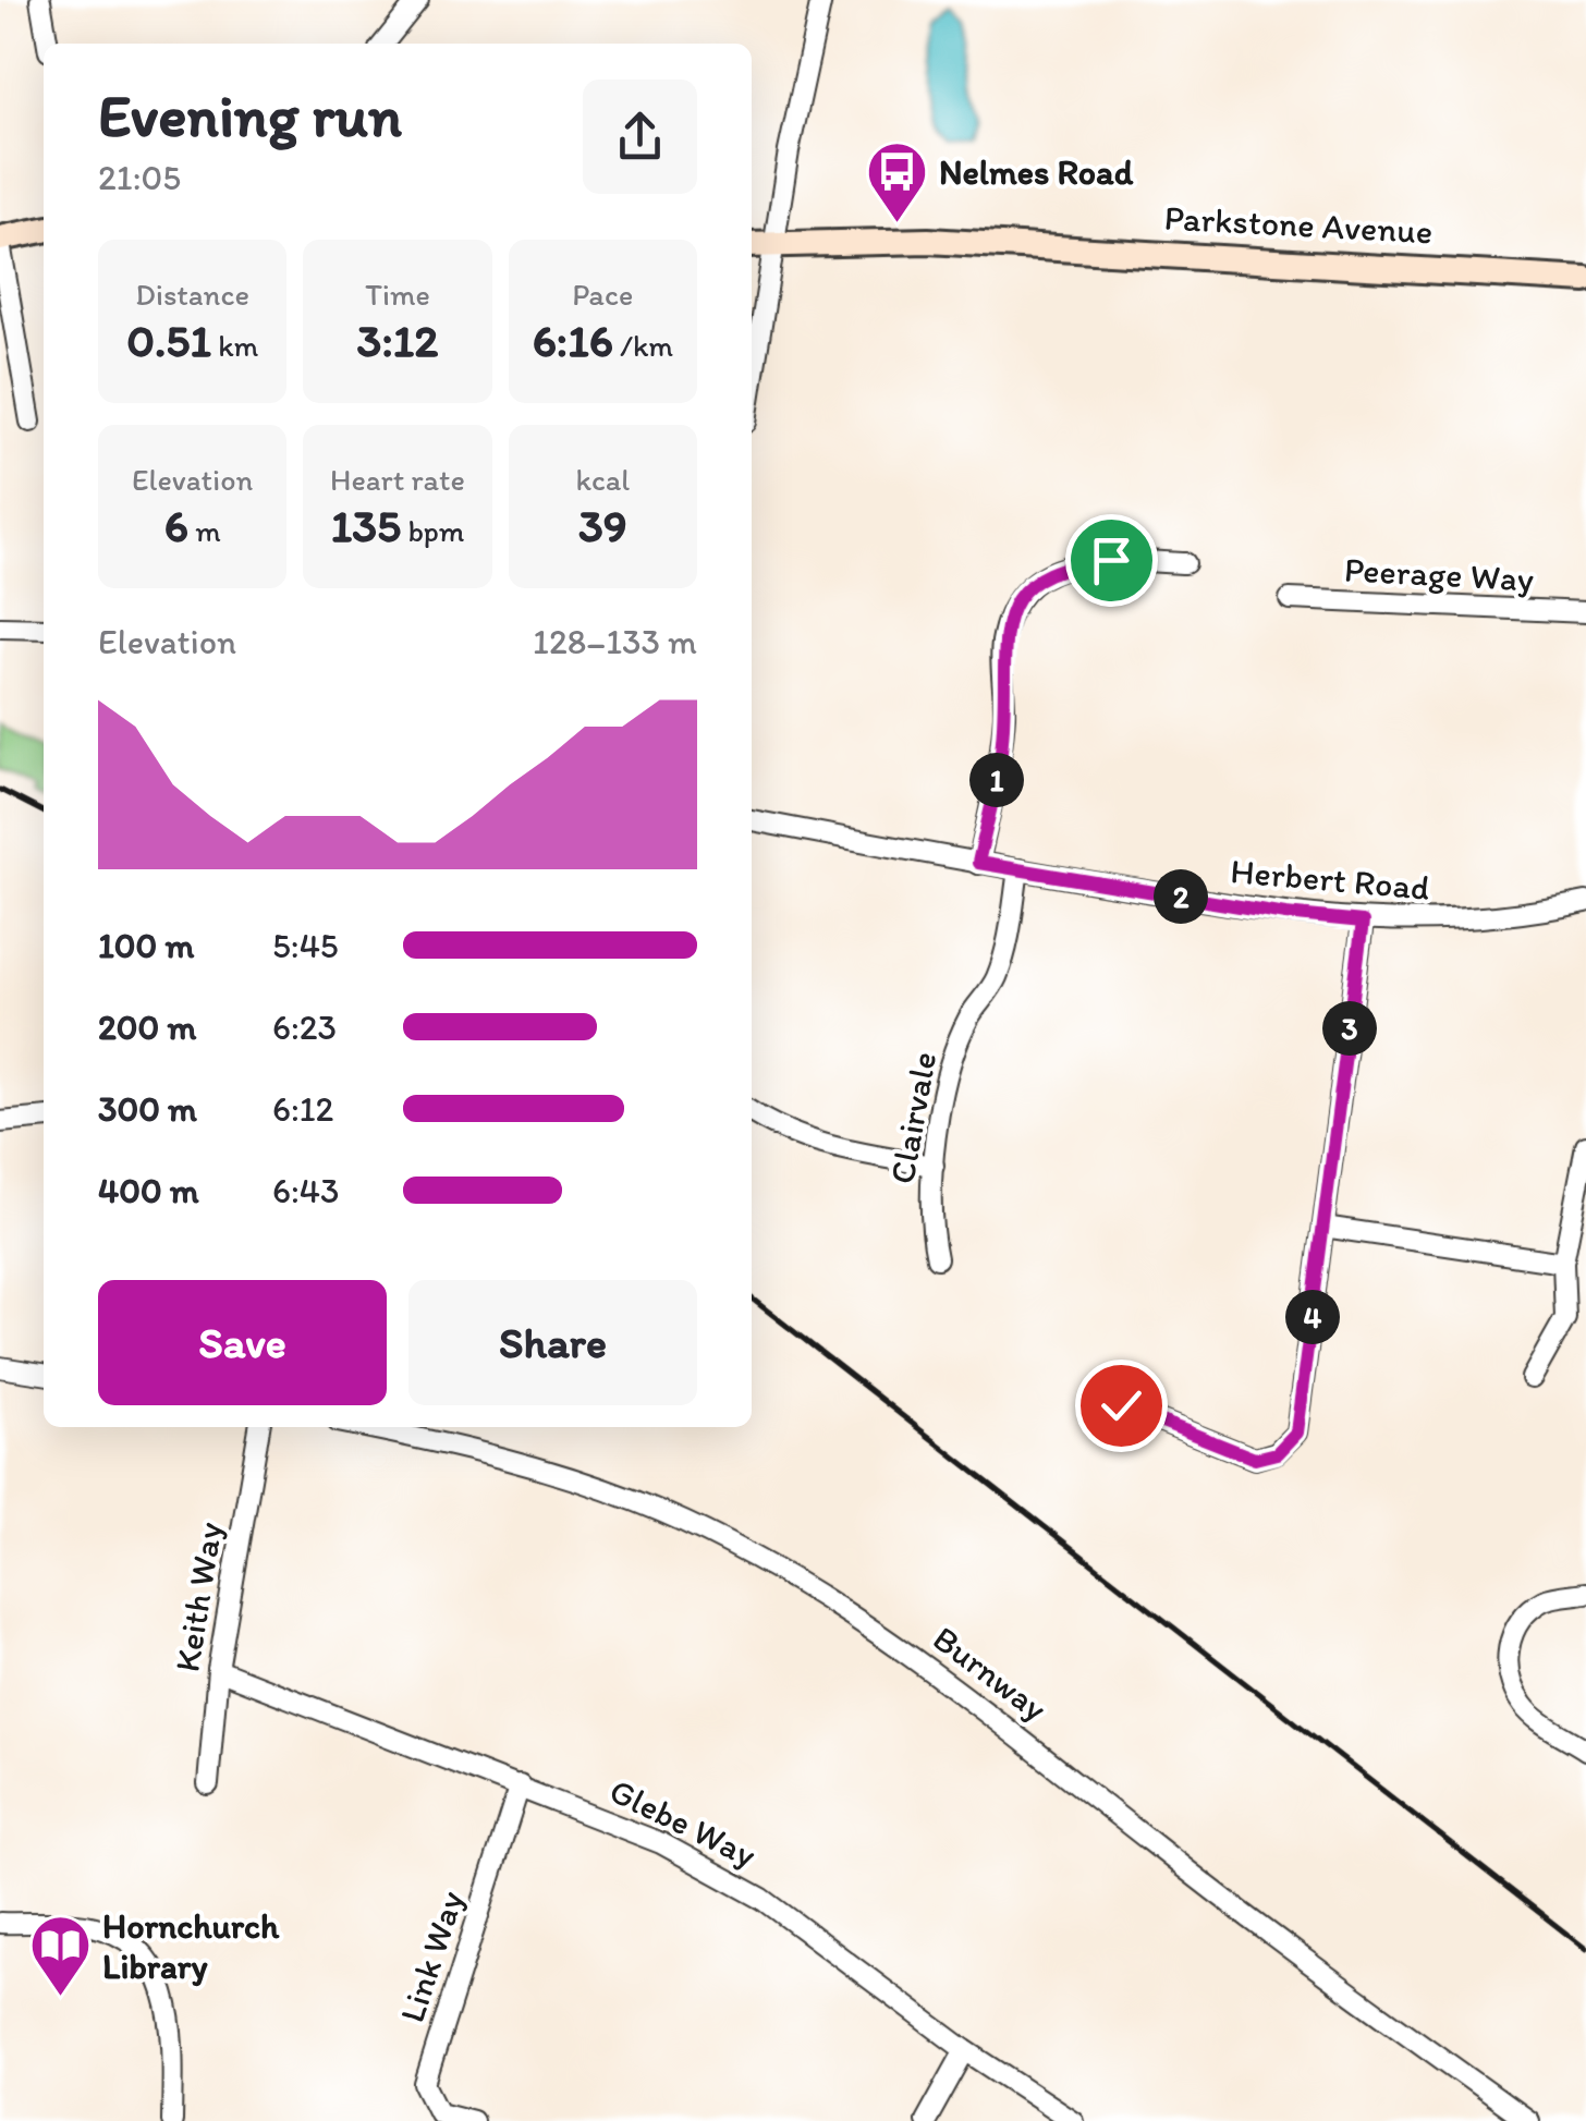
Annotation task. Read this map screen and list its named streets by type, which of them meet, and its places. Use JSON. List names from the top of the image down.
{
  "streets": {
    "street": [
      "Parkstone Avenue",
      "Peerage Way",
      "Herbert Road",
      "Clairvale",
      "Keith Way",
      "Burnway",
      "Glebe Way",
      "Link Way"
    ]
  },
  "crossings": [
    ["Herbert Road", "Clairvale"],
    ["Keith Way", "Glebe Way"],
    ["Glebe Way", "Link Way"]
  ],
  "places": {
    "bus stop": ["Nelmes Road"],
    "library": ["Hornchurch Library"]
  },
  "page": {
    "heading": ["Evening run", "21:05"],
    "stats": [
      ["Distance", "0.51 km"],
      ["Time", "3:12"],
      ["Pace", "6:16 /km"],
      ["Elevation", "6 m"],
      ["Heart rate", "135 bpm"],
      ["kcal", "39"]
    ],
    "chart": ["Elevation", "128–133 m"],
    "pins": [
      "1",
      "2",
      "3",
      "4"
    ],
    "list": [
      {
        "name": "100 m",
        "note": "5:45"
      },
      {
        "name": "200 m",
        "note": "6:23"
      },
      {
        "name": "300 m",
        "note": "6:12"
      },
      {
        "name": "400 m",
        "note": "6:43"
      }
    ],
    "buttons": ["Save", "Share"]
  }
}
